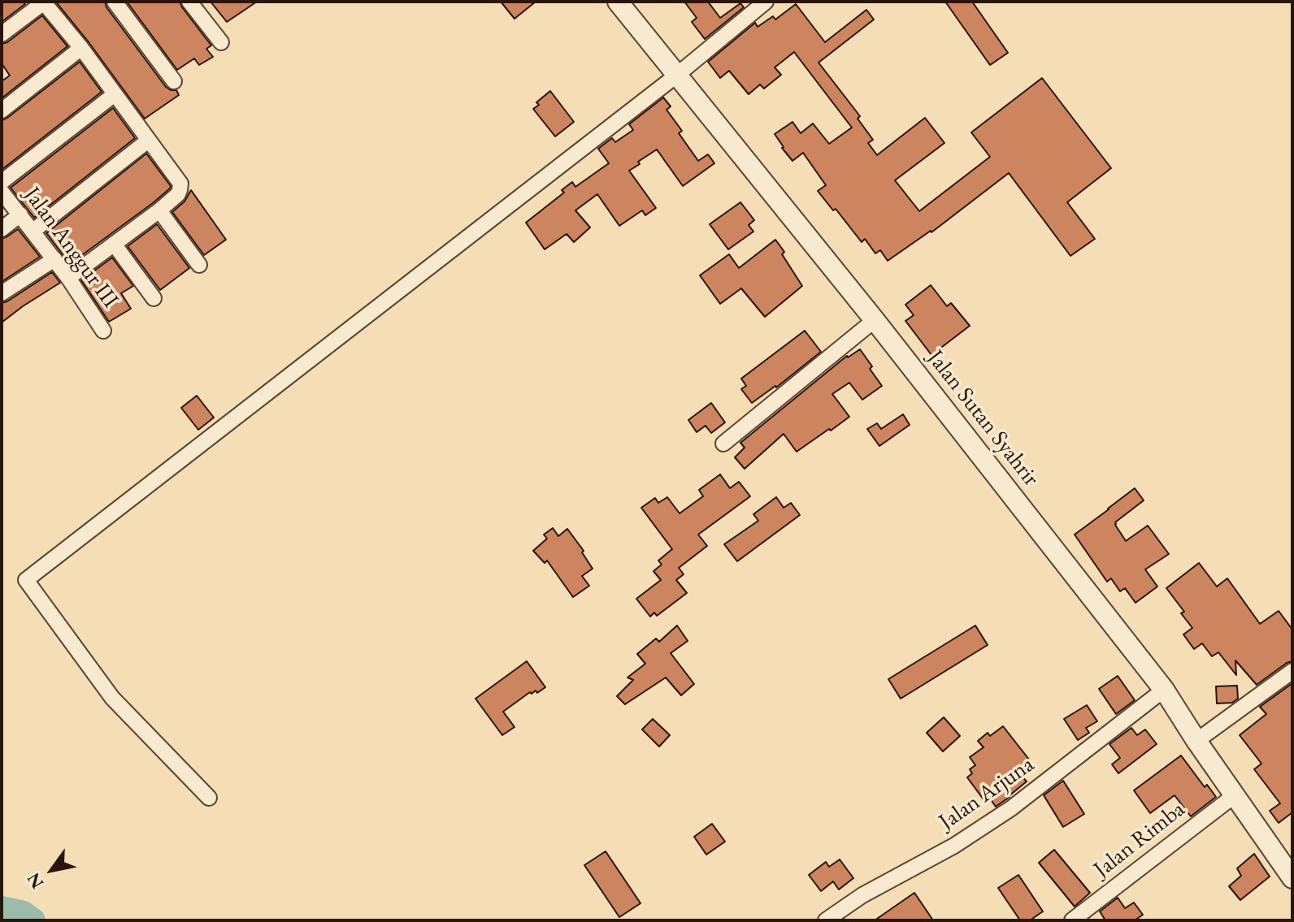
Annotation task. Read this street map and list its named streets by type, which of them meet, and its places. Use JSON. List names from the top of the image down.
{
  "streets": {
    "street": [
      "Jalan Anggur III",
      "Jalan Sutan Syahrir",
      "Jalan Arjuna",
      "Jalan Rimba"
    ]
  },
  "crossings": [
    ["Jalan Sutan Syahrir", "Jalan Arjuna"],
    ["Jalan Sutan Syahrir", "Jalan Rimba"]
  ],
  "north": "bottom left"
}
